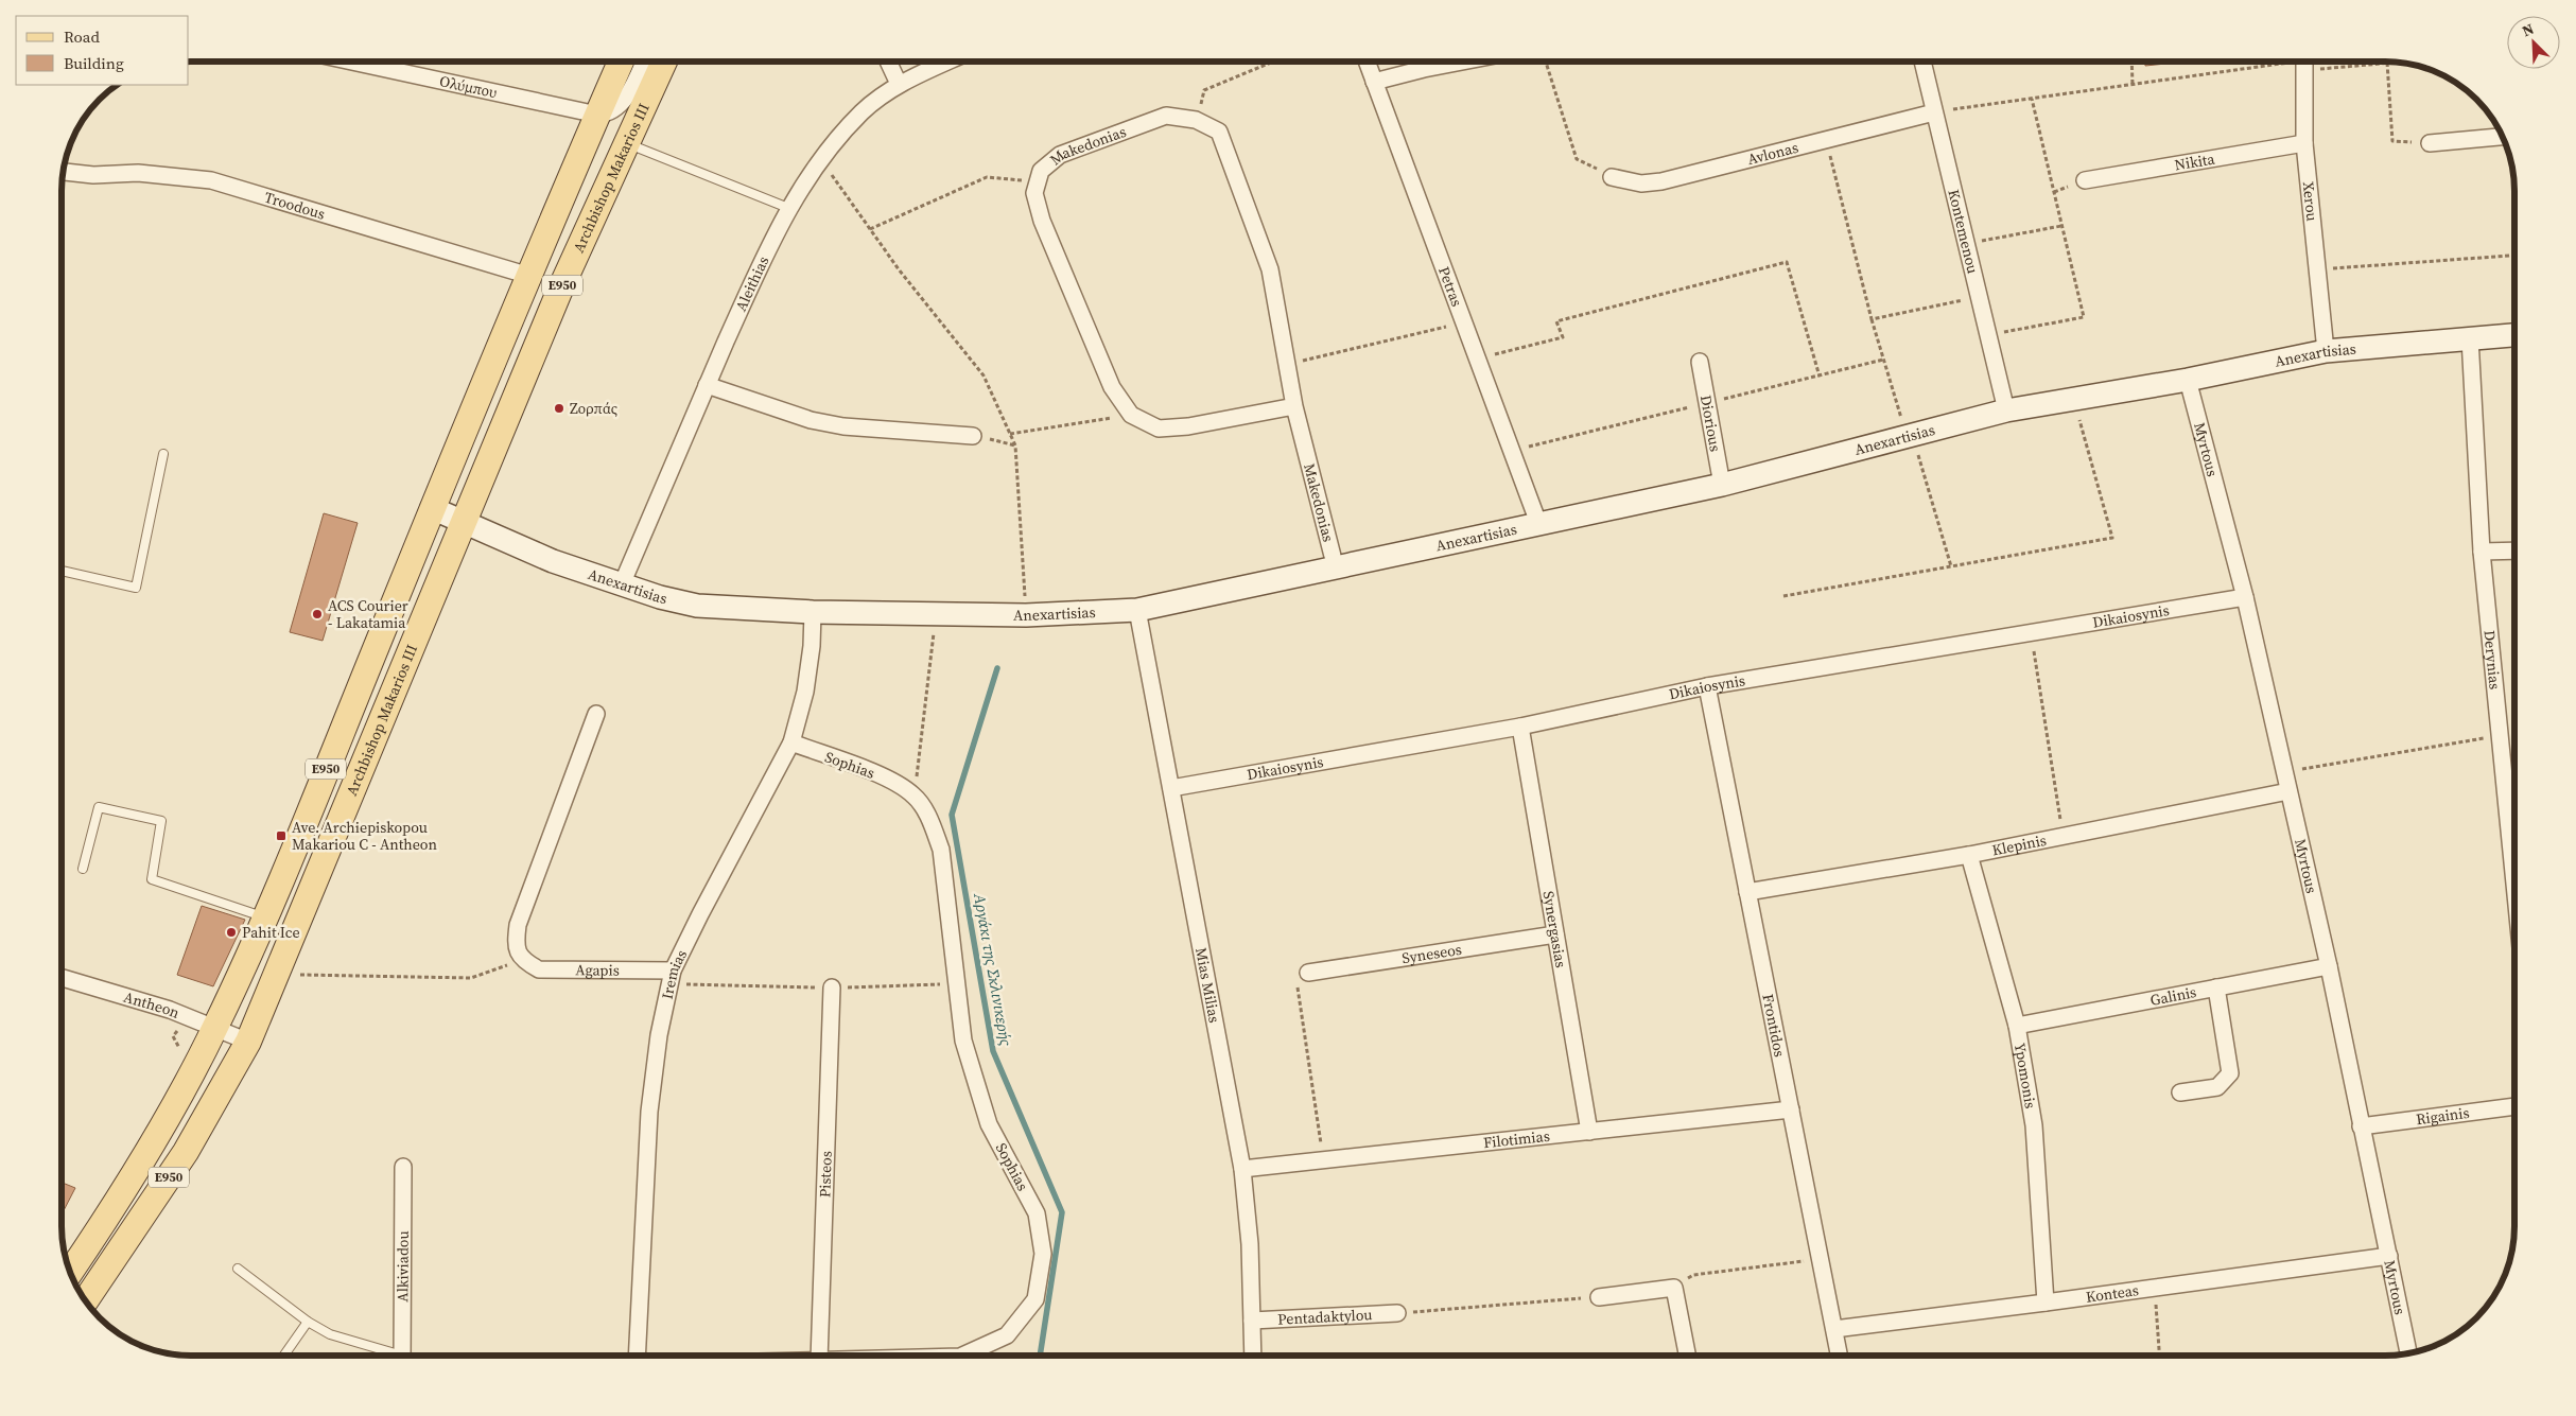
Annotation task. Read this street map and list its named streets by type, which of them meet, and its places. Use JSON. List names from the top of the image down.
{
  "streets": {
    "main road": ["Archbishop Makarios III", "E950"],
    "street": [
      "Ολύμπου",
      "Makedonias",
      "Avlonas",
      "Nikita",
      "Xerou",
      "Troodous",
      "Kontemenou",
      "Aleithias",
      "Petras",
      "Anexartisias",
      "Diorious",
      "Myrtous",
      "Dikaiosynis",
      "Derynias",
      "Sophias",
      "Klepinis",
      "Synergasias",
      "Syneseos",
      "Agapis",
      "Iremias",
      "Mias Milias",
      "Galinis",
      "Antheon",
      "Frontidos",
      "Ypomonis",
      "Rigainis",
      "Filotimias",
      "Pisteos",
      "Alkiviadou",
      "Konteas",
      "Pentadaktylou"
    ]
  },
  "crossings": [
    ["Ολύμπου", "E950"],
    ["Makedonias", "Anexartisias"],
    ["Avlonas", "Kontemenou"],
    ["Nikita", "Xerou"],
    ["Archbishop Makarios III", "Anexartisias"],
    ["Archbishop Makarios III", "Antheon"],
    ["Xerou", "Anexartisias"],
    ["Troodous", "E950"],
    ["Kontemenou", "Anexartisias"],
    ["Aleithias", "Anexartisias"],
    ["E950", "Anexartisias"],
    ["E950", "Antheon"],
    ["Petras", "Anexartisias"],
    ["Anexartisias", "Diorious"],
    ["Anexartisias", "Myrtous"],
    ["Anexartisias", "Derynias"],
    ["Anexartisias", "Iremias"],
    ["Anexartisias", "Mias Milias"],
    ["Myrtous", "Dikaiosynis"],
    ["Myrtous", "Klepinis"],
    ["Myrtous", "Galinis"],
    ["Myrtous", "Rigainis"],
    ["Myrtous", "Konteas"],
    ["Dikaiosynis", "Synergasias"],
    ["Dikaiosynis", "Mias Milias"],
    ["Dikaiosynis", "Frontidos"],
    ["Sophias", "Iremias"],
    ["Klepinis", "Frontidos"],
    ["Klepinis", "Ypomonis"],
    ["Synergasias", "Syneseos"],
    ["Synergasias", "Filotimias"],
    ["Agapis", "Iremias"],
    ["Mias Milias", "Filotimias"],
    ["Mias Milias", "Pentadaktylou"],
    ["Galinis", "Ypomonis"],
    ["Frontidos", "Filotimias"],
    ["Frontidos", "Konteas"],
    ["Ypomonis", "Konteas"]
  ],
  "water": ["Αργάκι της Σκλινικερής"],
  "places": {
    "other": ["Ζορπάς", "ACS Courier - Lakatamia", "Pahit Ice"],
    "transit": ["Ave. Archiepiskopou Makariou C - Antheon"]
  },
  "legend": ["Road", "Building"],
  "north": "top left"
}
